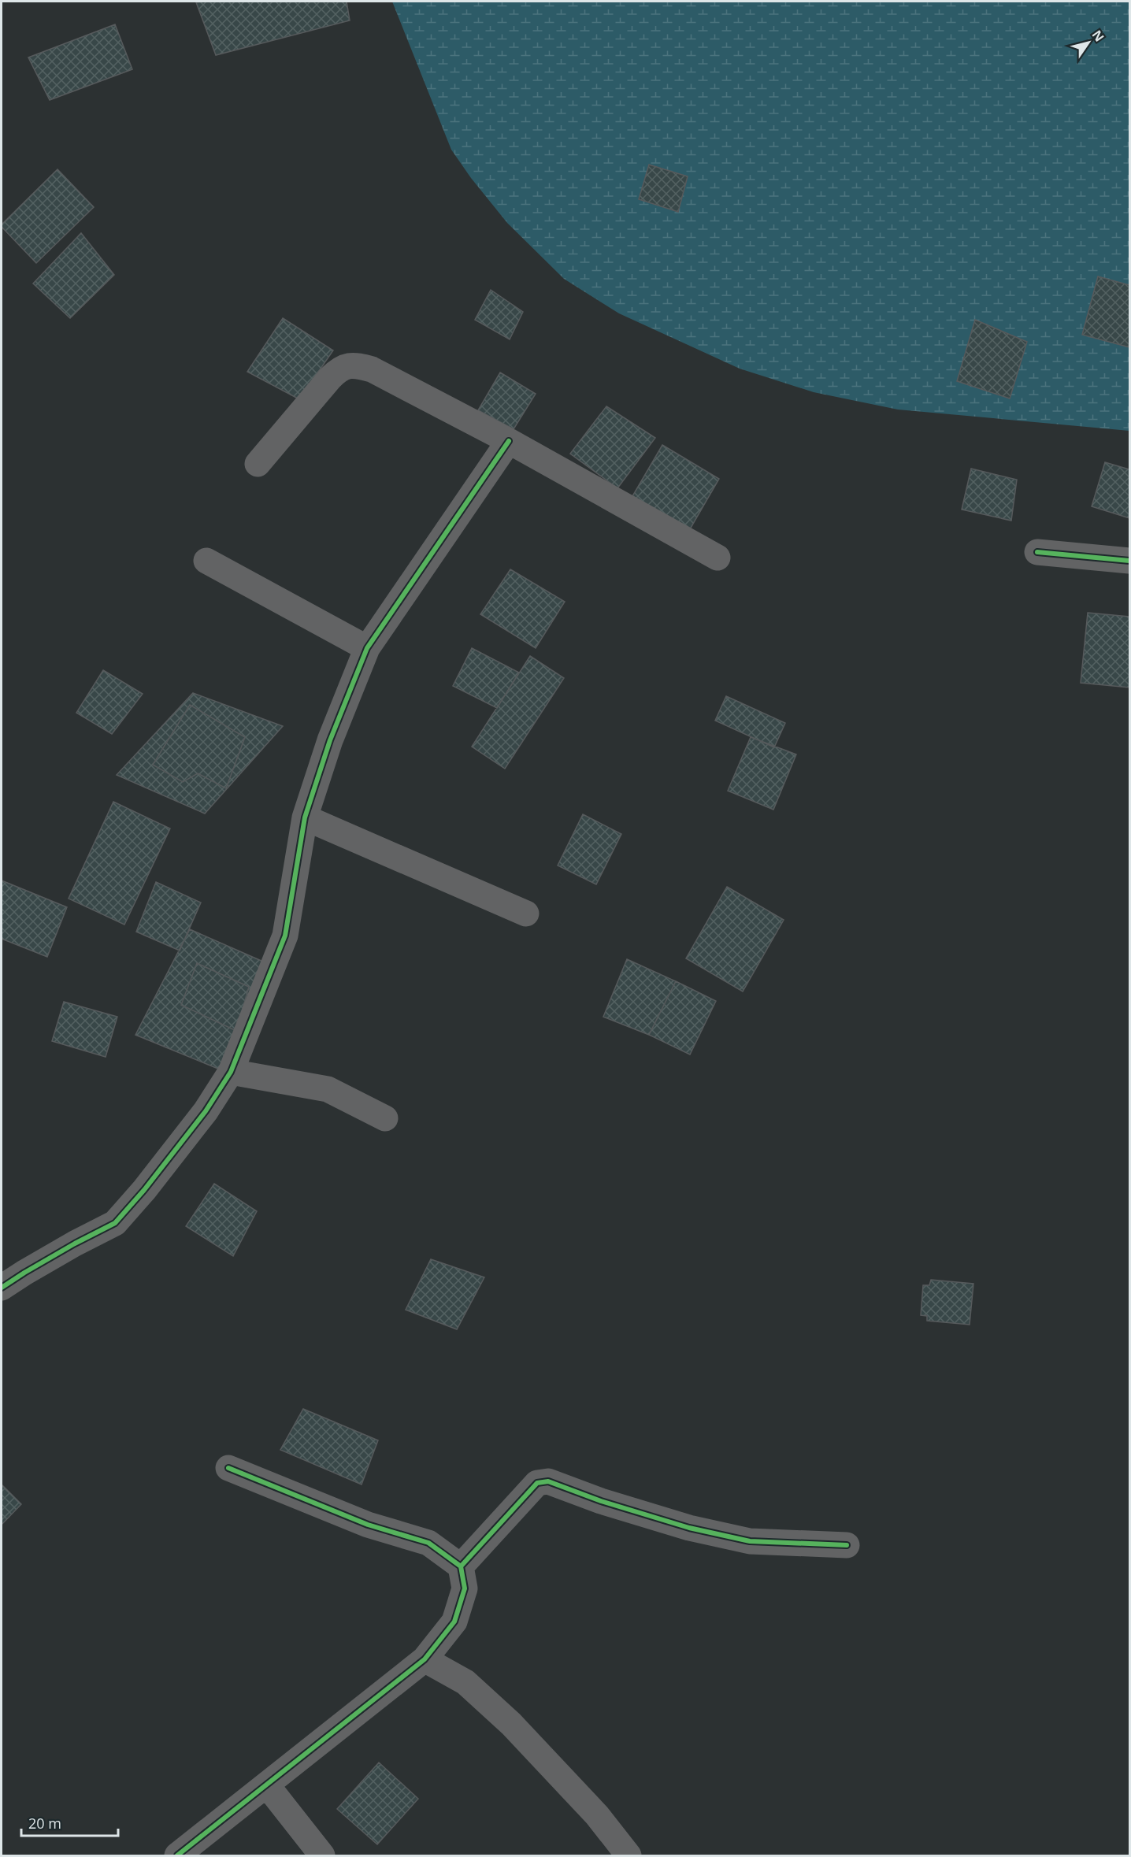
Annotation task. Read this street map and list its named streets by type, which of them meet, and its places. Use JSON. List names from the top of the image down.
{
  "scale_bar": "20 m",
  "north": "top right"
}
